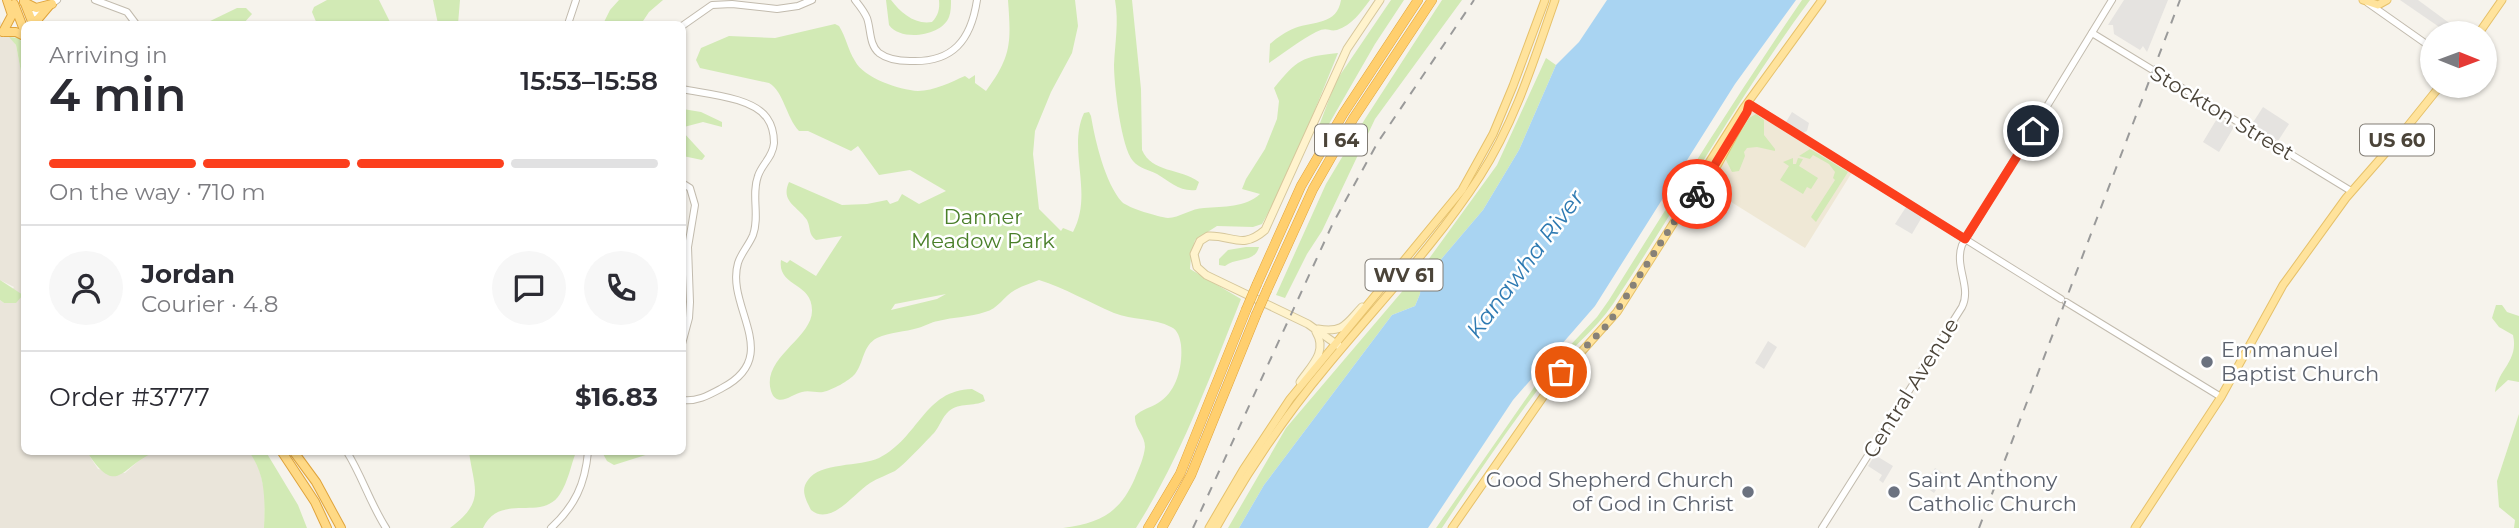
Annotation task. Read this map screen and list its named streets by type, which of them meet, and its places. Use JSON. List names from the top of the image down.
{
  "streets": {
    "highway": ["I 64"],
    "main road": ["US 60", "WV 61"],
    "street": ["Stockton Street", "Central Avenue"]
  },
  "crossings": [
    ["Stockton Street", "US 60"]
  ],
  "water": ["Kanawha River"],
  "parks": ["Danner Meadow Park"],
  "places": ["Emmanuel Baptist Church", "Good Shepherd Church of God in Christ", "Saint Anthony Catholic Church"],
  "north": "right",
  "page": {
    "heading": ["4 min", "Arriving in", "15:53–15:58"],
    "panel": [
      "Jordan",
      "Courier · 4.8",
      "Order #3777",
      "$16.83"
    ],
    "bar": "On the way · 710 m"
  }
}
